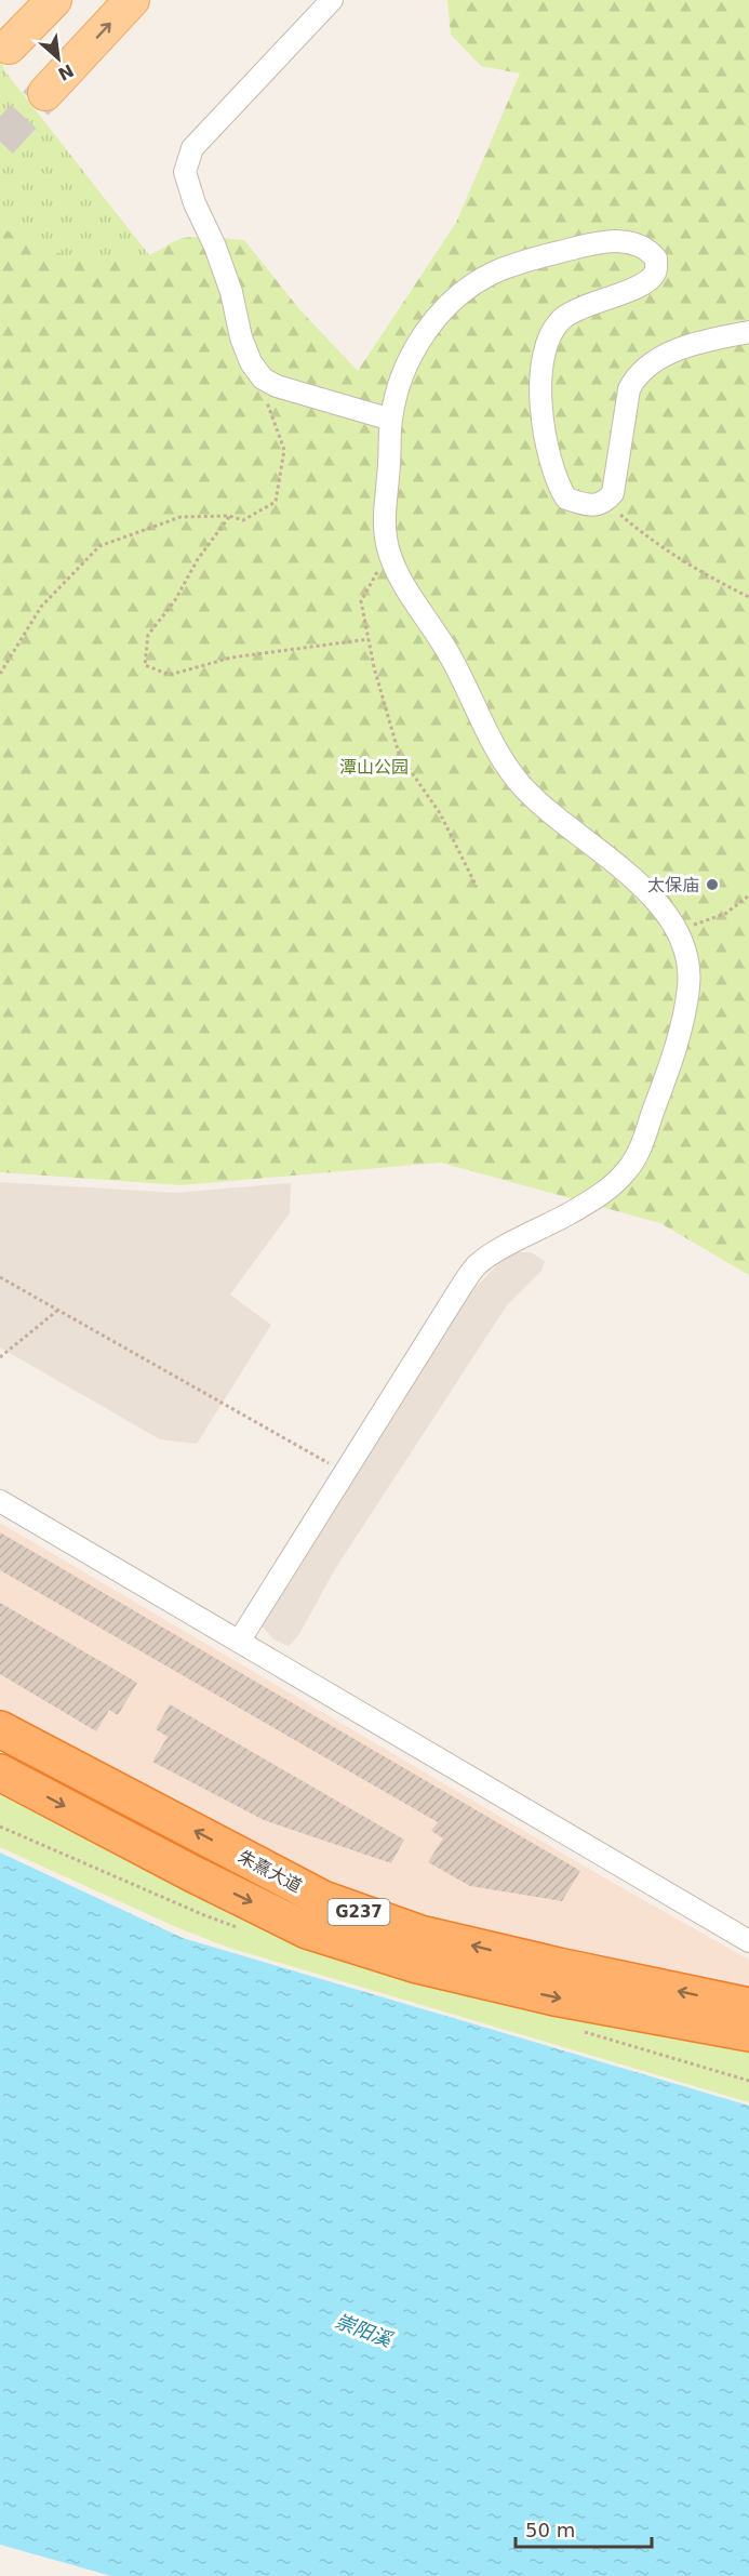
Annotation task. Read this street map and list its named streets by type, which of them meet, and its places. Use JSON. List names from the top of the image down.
{
  "streets": {
    "highway": ["朱熹大道", "G237"]
  },
  "water": ["崇阳溪"],
  "parks": ["潭山公园"],
  "places": ["太保庙"],
  "scale_bar": "50 m",
  "north": "bottom right"
}
